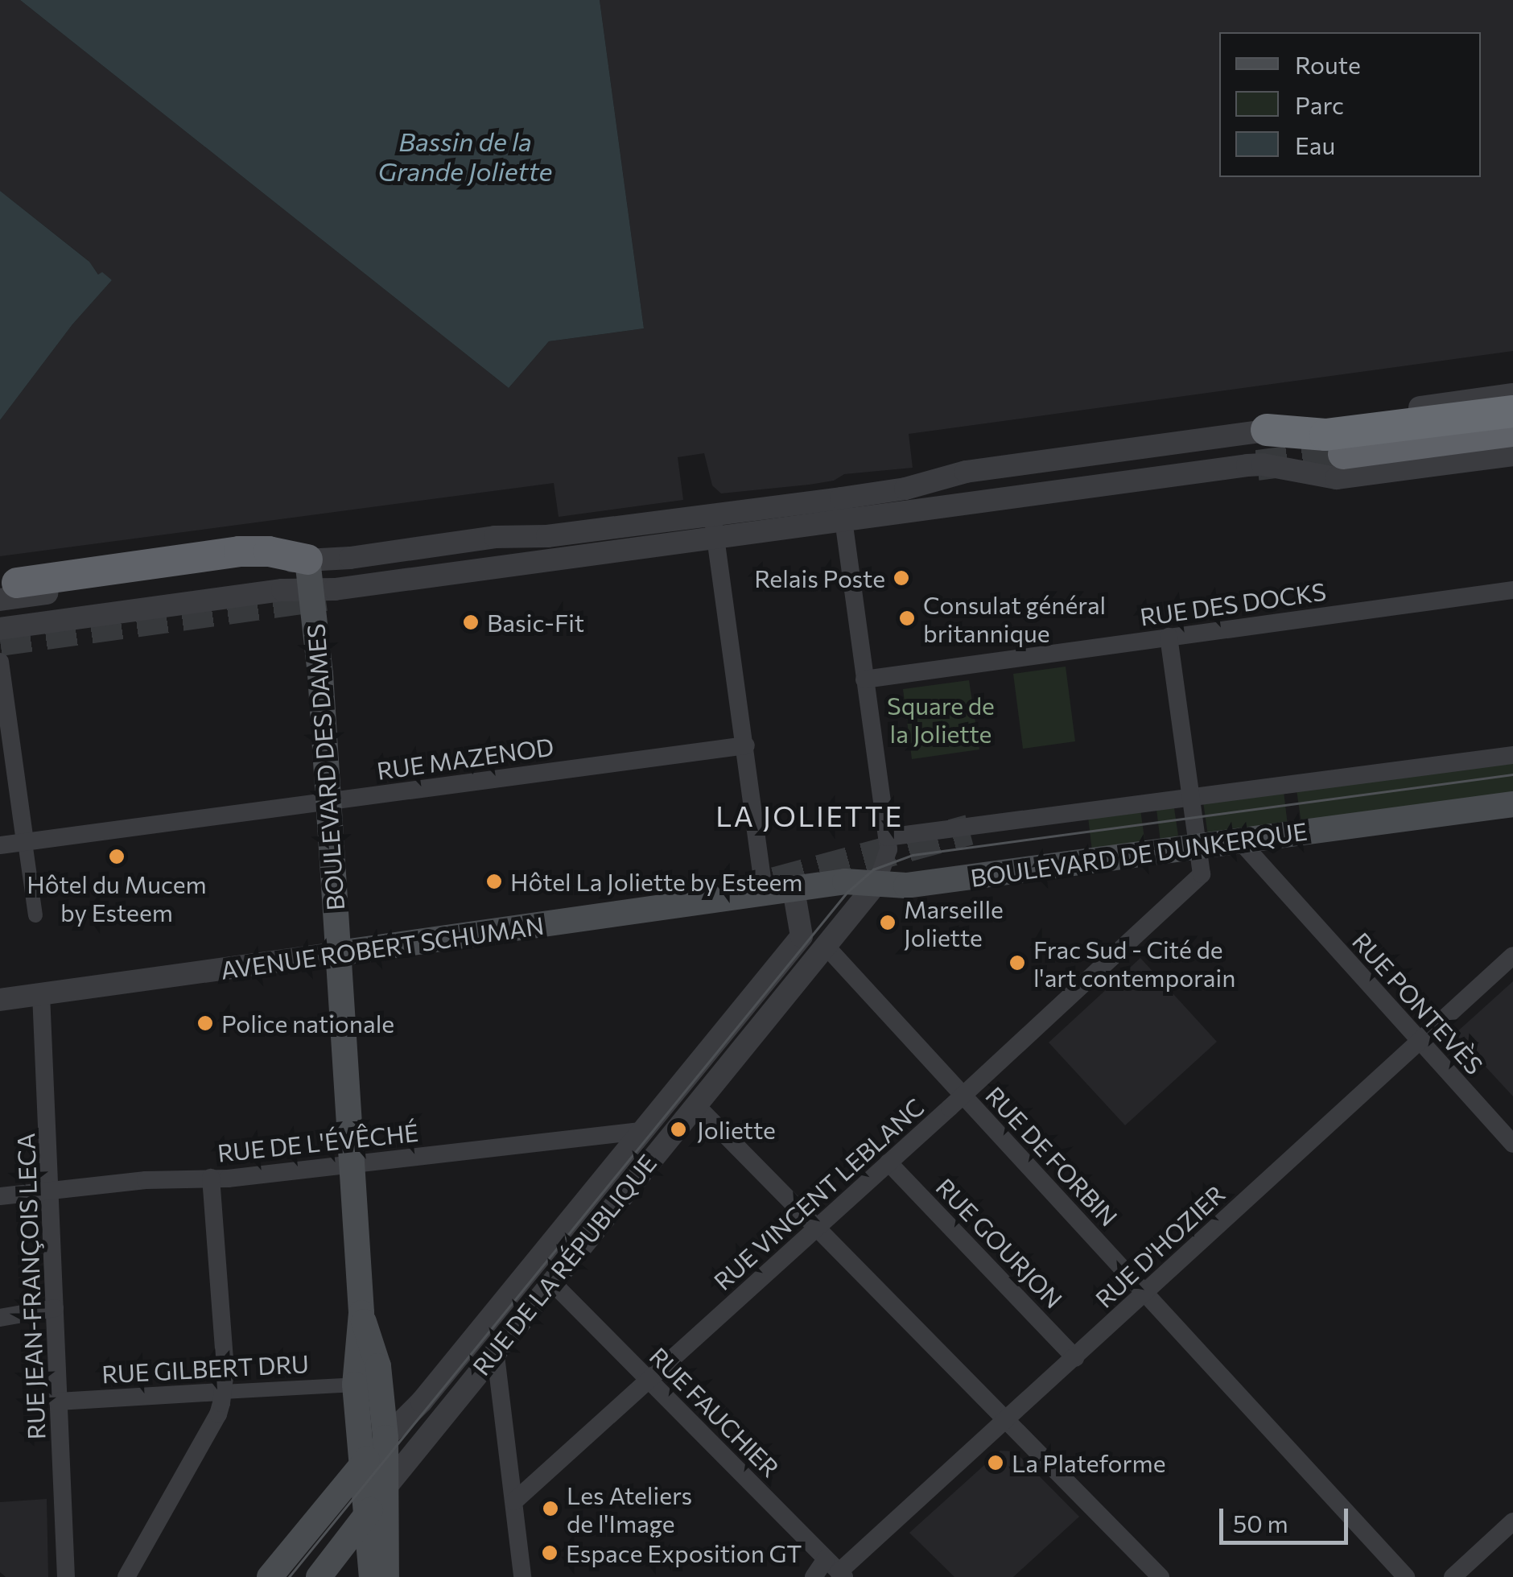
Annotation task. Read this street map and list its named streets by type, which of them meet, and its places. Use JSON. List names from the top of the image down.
{
  "streets": {
    "main road": [
      "BOULEVARD DES DAMES",
      "BOULEVARD DE DUNKERQUE",
      "AVENUE ROBERT SCHUMAN",
      "RUE DE LA RÉPUBLIQUE"
    ],
    "street": [
      "RUE DES DOCKS",
      "RUE MAZENOD",
      "RUE PONTEVÈS",
      "RUE DE L'ÉVÊCHÉ",
      "RUE DE FORBIN",
      "RUE VINCENT LEBLANC",
      "RUE GOURJON",
      "RUE D'HOZIER",
      "RUE JEAN-FRANÇOIS LECA",
      "RUE GILBERT DRU",
      "RUE FAUCHIER"
    ]
  },
  "crossings": [
    ["RUE MAZENOD", "BOULEVARD DES DAMES"],
    ["BOULEVARD DES DAMES", "AVENUE ROBERT SCHUMAN"],
    ["BOULEVARD DES DAMES", "RUE DE L'ÉVÊCHÉ"],
    ["BOULEVARD DES DAMES", "RUE DE LA RÉPUBLIQUE"],
    ["BOULEVARD DES DAMES", "RUE GILBERT DRU"],
    ["BOULEVARD DE DUNKERQUE", "AVENUE ROBERT SCHUMAN"],
    ["BOULEVARD DE DUNKERQUE", "RUE PONTEVÈS"],
    ["BOULEVARD DE DUNKERQUE", "RUE VINCENT LEBLANC"],
    ["BOULEVARD DE DUNKERQUE", "RUE DE LA RÉPUBLIQUE"],
    ["AVENUE ROBERT SCHUMAN", "RUE JEAN-FRANÇOIS LECA"],
    ["RUE PONTEVÈS", "RUE D'HOZIER"],
    ["RUE DE L'ÉVÊCHÉ", "RUE DE LA RÉPUBLIQUE"],
    ["RUE DE L'ÉVÊCHÉ", "RUE JEAN-FRANÇOIS LECA"],
    ["RUE DE FORBIN", "RUE VINCENT LEBLANC"],
    ["RUE DE FORBIN", "RUE D'HOZIER"],
    ["RUE DE FORBIN", "RUE DE LA RÉPUBLIQUE"],
    ["RUE VINCENT LEBLANC", "RUE GOURJON"],
    ["RUE VINCENT LEBLANC", "RUE FAUCHIER"],
    ["RUE GOURJON", "RUE D'HOZIER"],
    ["RUE D'HOZIER", "RUE FAUCHIER"],
    ["RUE DE LA RÉPUBLIQUE", "RUE FAUCHIER"],
    ["RUE JEAN-FRANÇOIS LECA", "RUE GILBERT DRU"]
  ],
  "districts": ["LA JOLIETTE"],
  "water": ["Bassin de la Grande Joliette"],
  "parks": ["Square de la Joliette"],
  "places": [
    "Relais Poste",
    "Consulat général britannique",
    "Basic-Fit",
    "Hôtel du Mucem by Esteem",
    "Hôtel La Joliette by Esteem",
    "Marseille Joliette",
    "Frac Sud - Cité de l'art contemporain",
    "Police nationale",
    "Joliette",
    "La Plateforme",
    "Les Ateliers de l'Image",
    "Espace Exposition GT"
  ],
  "legend": ["Route", "Parc", "Eau"],
  "scale_bar": "50 m"
}
